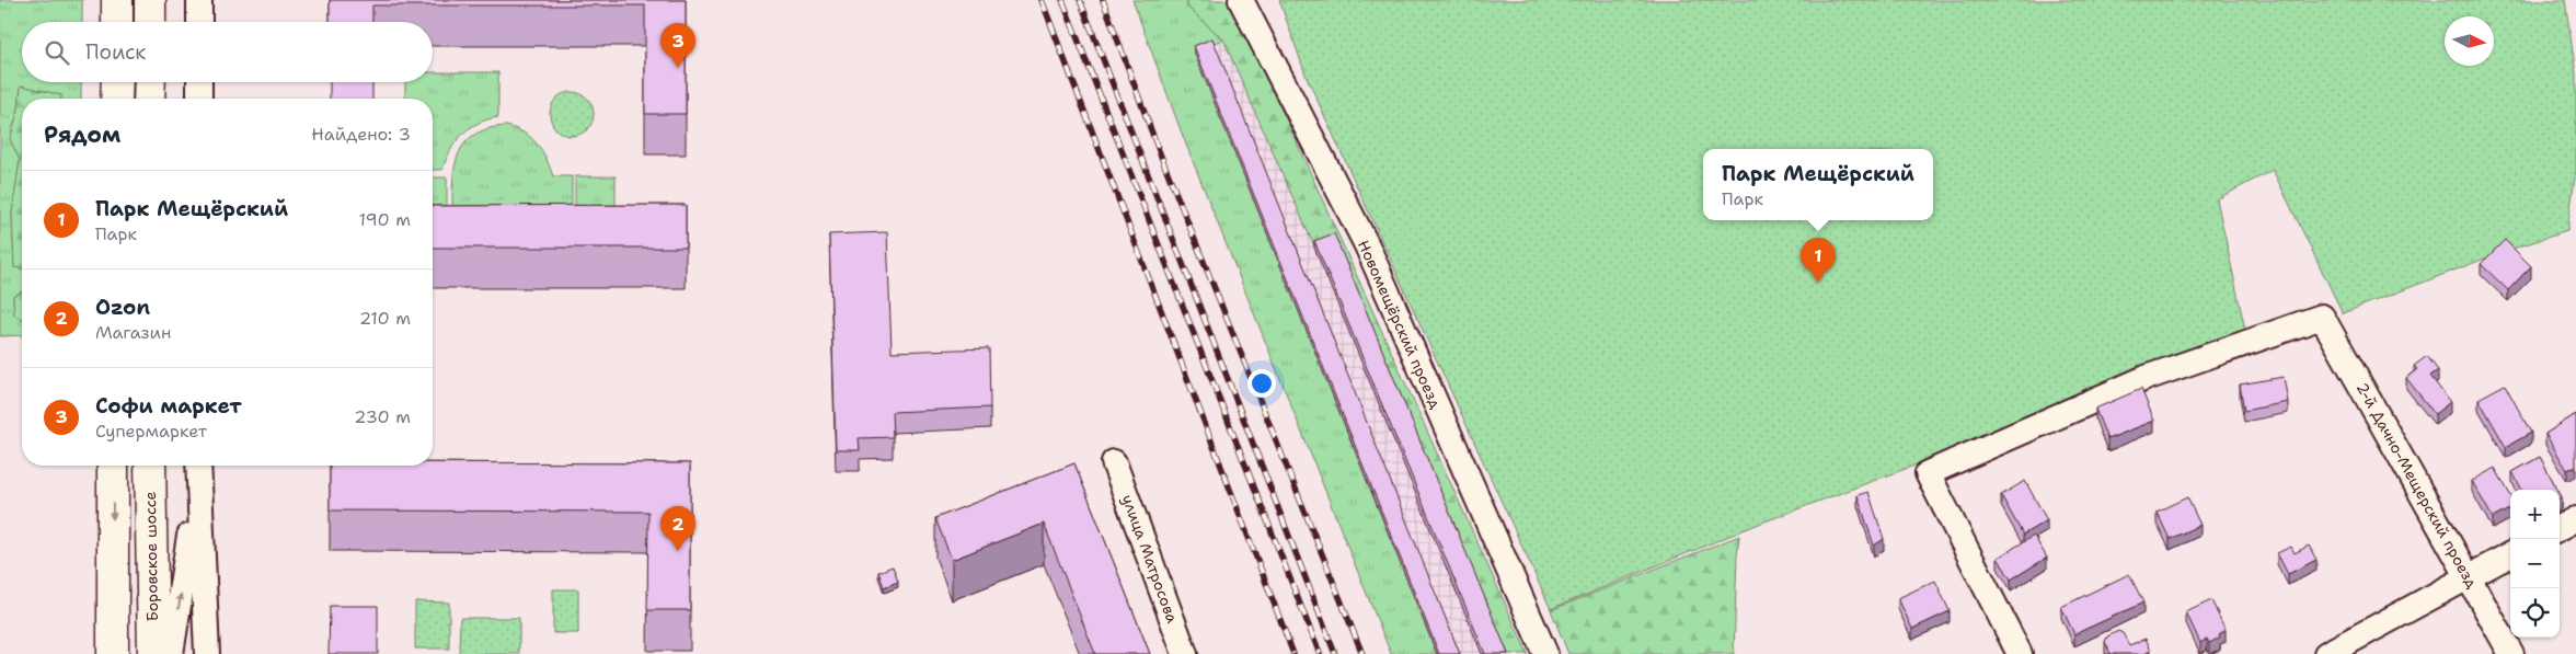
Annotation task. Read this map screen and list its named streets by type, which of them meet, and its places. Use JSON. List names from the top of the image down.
{
  "streets": {
    "main road": ["Боровское шоссе"],
    "street": ["Новомещёрский проезд", "2-й Дачно-Мещерский проезд", "улица Матросова"]
  },
  "north": "right",
  "page": {
    "search": "Поиск",
    "pins": ["3", "1", "2"],
    "heading": ["Рядом", "Найдено: 3"],
    "popup": ["Парк Мещёрский", "Парк"],
    "list": [
      {
        "mark": "1",
        "name": "Парк Мещёрский",
        "note": "Парк",
        "value": "190 m"
      },
      {
        "mark": "2",
        "name": "Ozon",
        "note": "Магазин",
        "value": "210 m"
      },
      {
        "mark": "3",
        "name": "Софи маркет",
        "note": "Супермаркет",
        "value": "230 m"
      }
    ],
    "map_buttons": ["+", "−"]
  }
}
